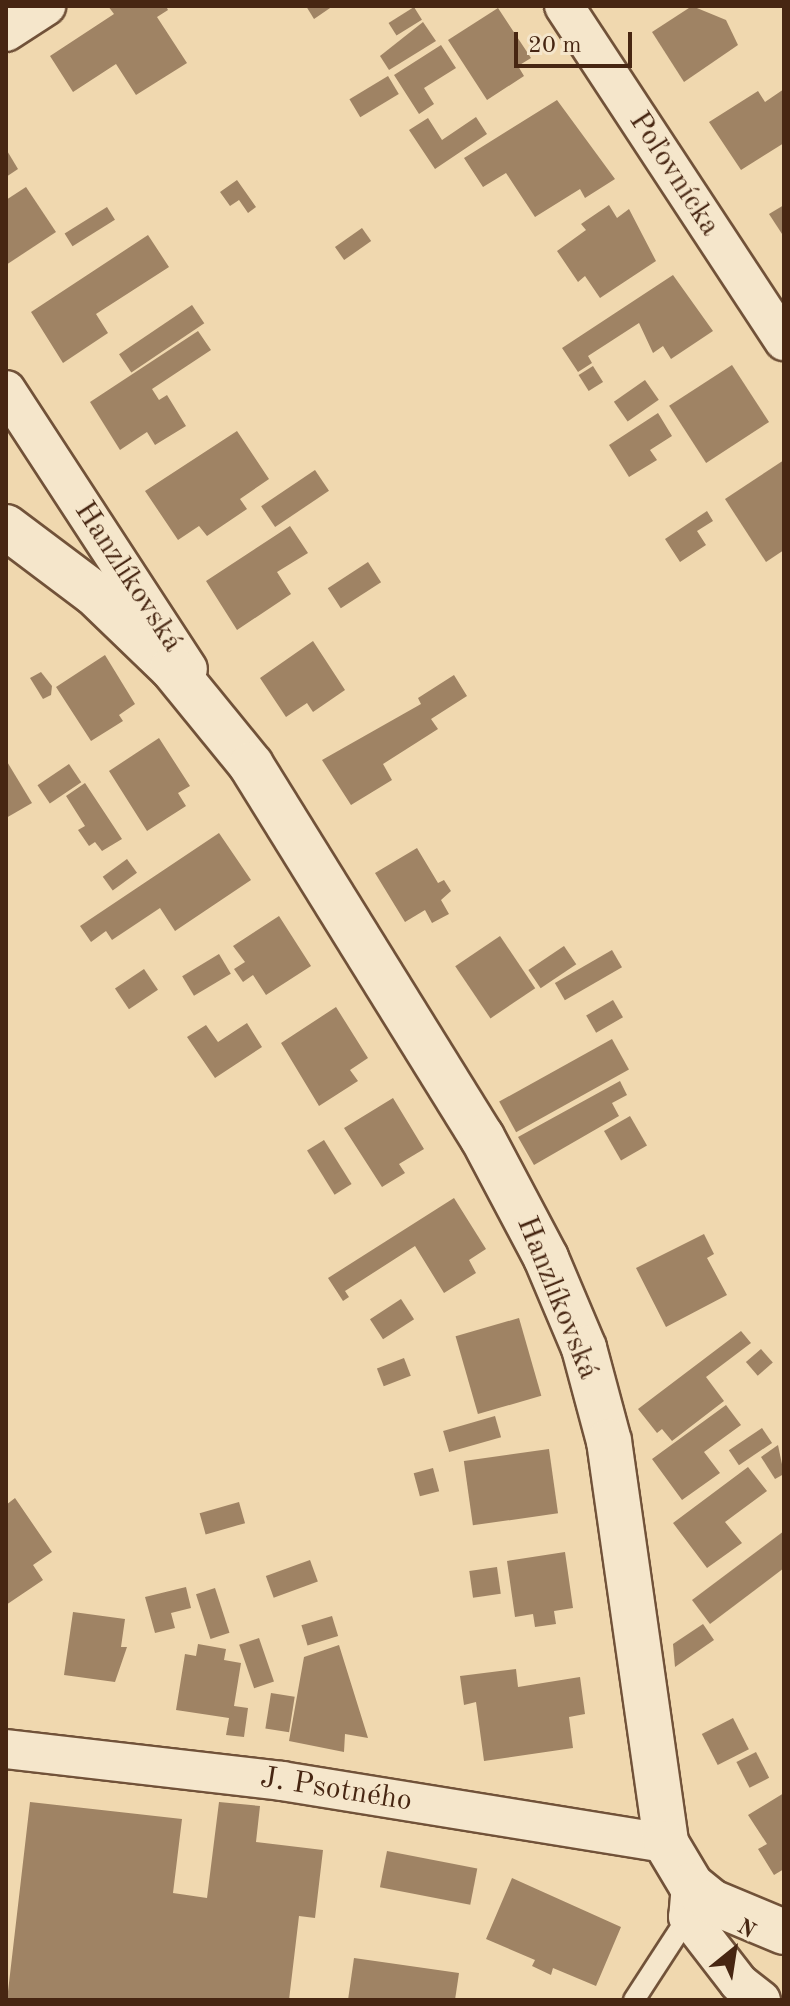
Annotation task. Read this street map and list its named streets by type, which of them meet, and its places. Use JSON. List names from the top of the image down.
{
  "streets": {
    "street": ["Poľovnícka", "Hanzlíkovská", "J. Psotného"]
  },
  "crossings": [
    ["Hanzlíkovská", "J. Psotného"]
  ],
  "scale_bar": "20 m",
  "north": "top right"
}
